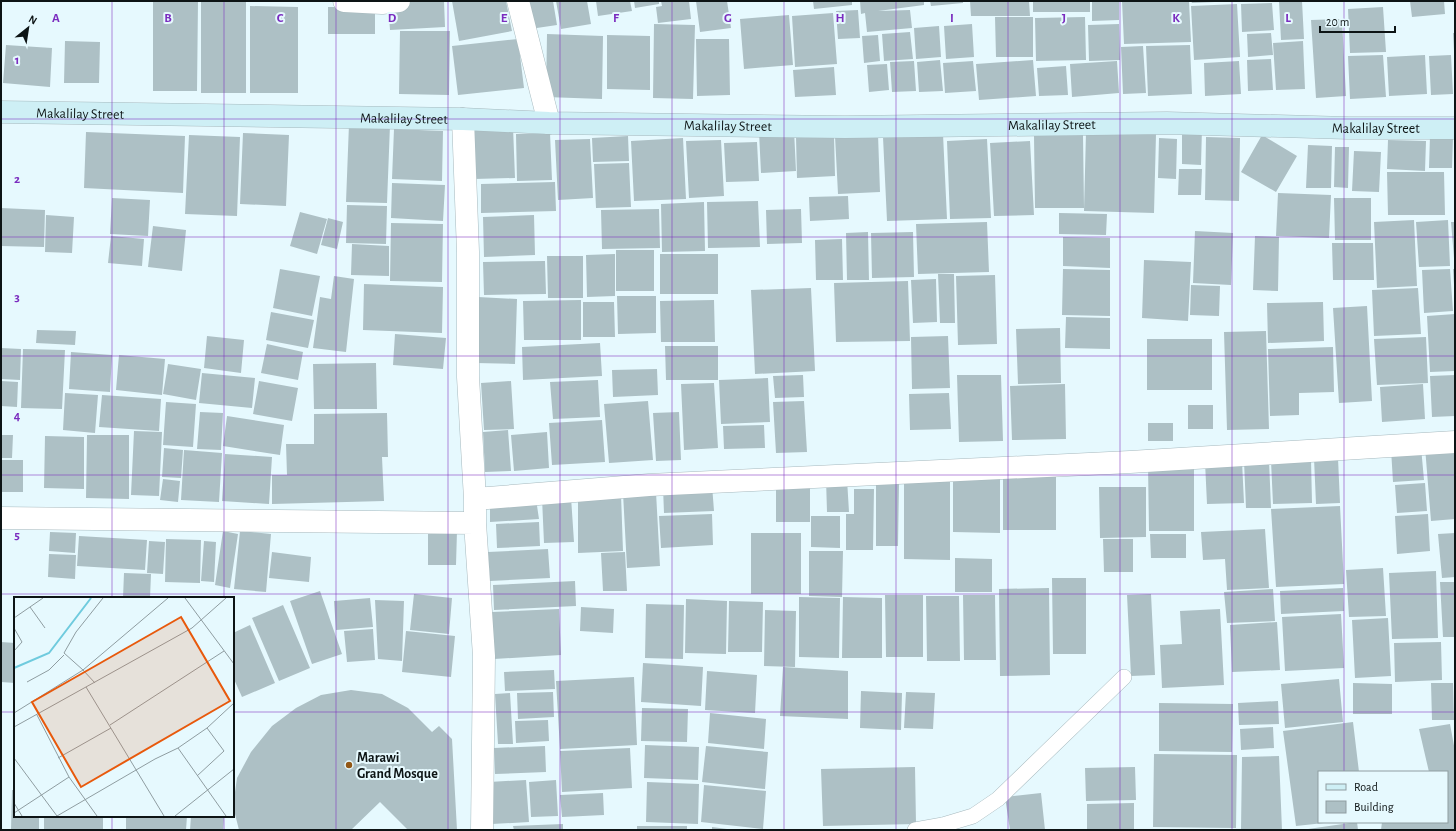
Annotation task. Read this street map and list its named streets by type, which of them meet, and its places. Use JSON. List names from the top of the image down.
{
  "streets": {
    "main road": ["Makalilay Street"]
  },
  "places": ["Marawi Grand Mosque"],
  "legend": ["Road", "Building"],
  "scale_bar": "20 m",
  "north": "top right",
  "grid": {
    "columns": [
      "A",
      "B",
      "C",
      "D",
      "E",
      "F",
      "G",
      "H",
      "I",
      "J",
      "K",
      "L"
    ],
    "rows": [
      "1",
      "2",
      "3",
      "4",
      "5"
    ]
  }
}
